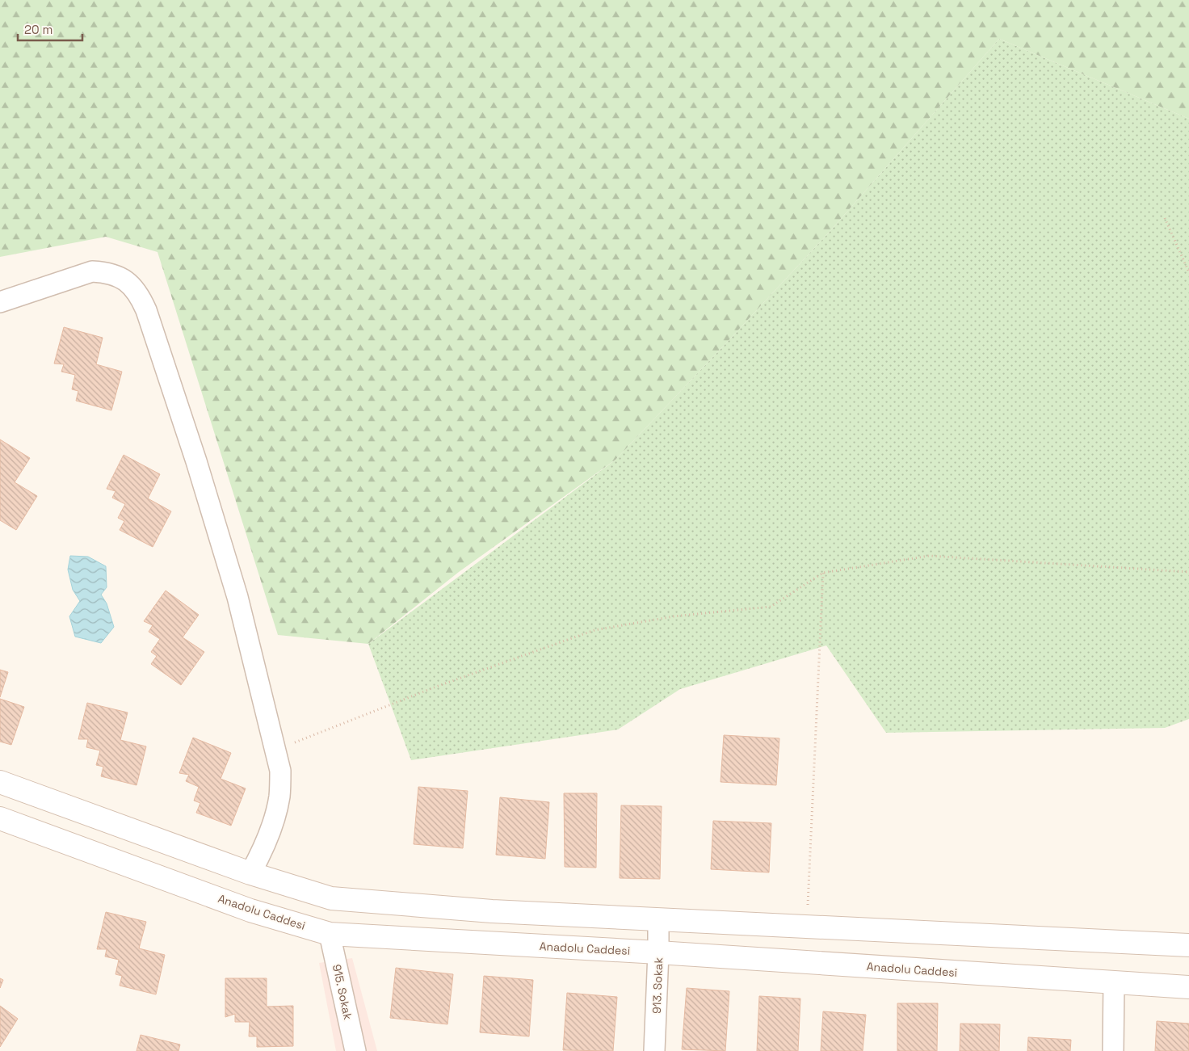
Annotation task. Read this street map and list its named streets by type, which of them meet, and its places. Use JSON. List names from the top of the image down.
{
  "streets": {
    "main road": ["Anadolu Caddesi"],
    "street": ["913. Sokak", "915. Sokak"]
  },
  "crossings": [
    ["Anadolu Caddesi", "913. Sokak"],
    ["Anadolu Caddesi", "915. Sokak"]
  ],
  "scale_bar": "20 m"
}
